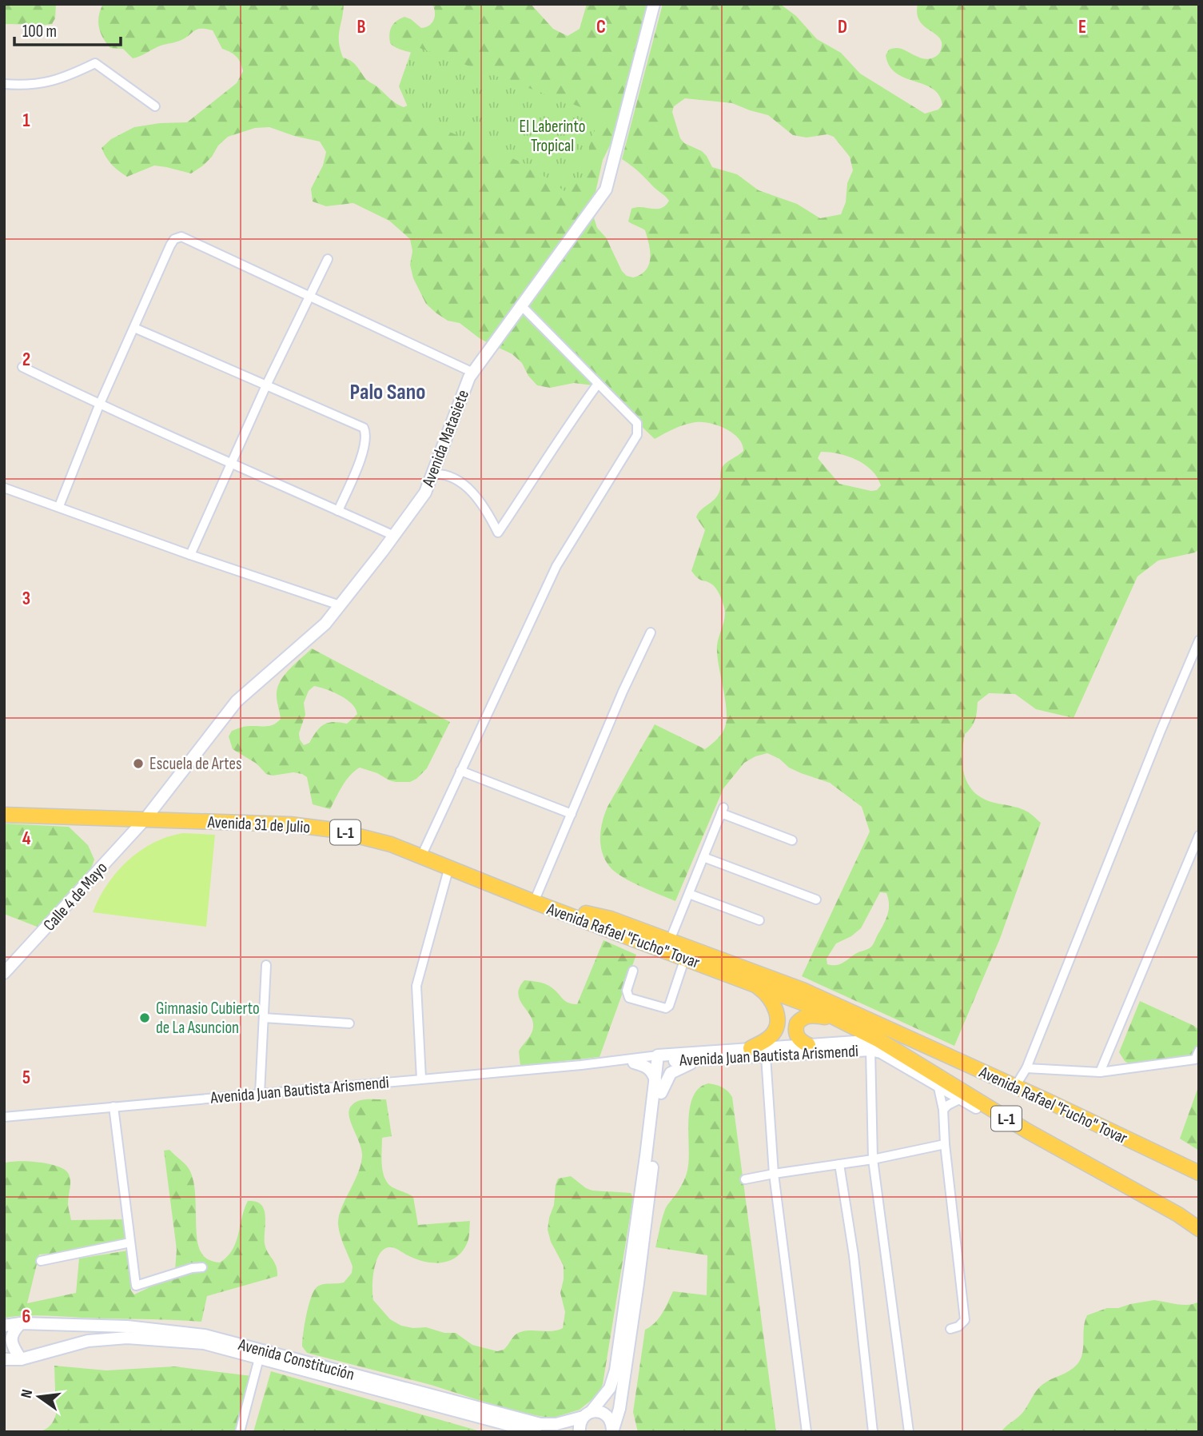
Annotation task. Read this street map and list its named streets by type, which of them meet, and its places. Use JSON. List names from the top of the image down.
{
  "streets": {
    "main road": ["Avenida 31 de Julio", "L-1", "Avenida Rafael \"Fucho\" Tovar"],
    "street": [
      "Avenida Matasiete",
      "Calle 4 de Mayo",
      "Avenida Juan Bautista Arismendi",
      "Avenida Constitución"
    ]
  },
  "crossings": [
    ["Avenida Matasiete", "Avenida 31 de Julio"],
    ["Avenida Matasiete", "Calle 4 de Mayo"],
    ["Avenida 31 de Julio", "Calle 4 de Mayo"],
    ["Avenida 31 de Julio", "Avenida Rafael \"Fucho\" Tovar"],
    ["L-1", "Avenida Rafael \"Fucho\" Tovar"],
    ["L-1", "Avenida Juan Bautista Arismendi"],
    ["L-1", "Avenida Constitución"],
    ["Avenida Rafael \"Fucho\" Tovar", "Avenida Juan Bautista Arismendi"]
  ],
  "districts": ["Palo Sano"],
  "parks": ["El Laberinto Tropical"],
  "places": ["Escuela de Artes", "Gimnasio Cubierto de La Asuncion"],
  "scale_bar": "100 m",
  "north": "left",
  "grid": {
    "columns": [
      "B",
      "C",
      "D",
      "E"
    ],
    "rows": [
      "1",
      "2",
      "3",
      "4",
      "5",
      "6"
    ]
  }
}
